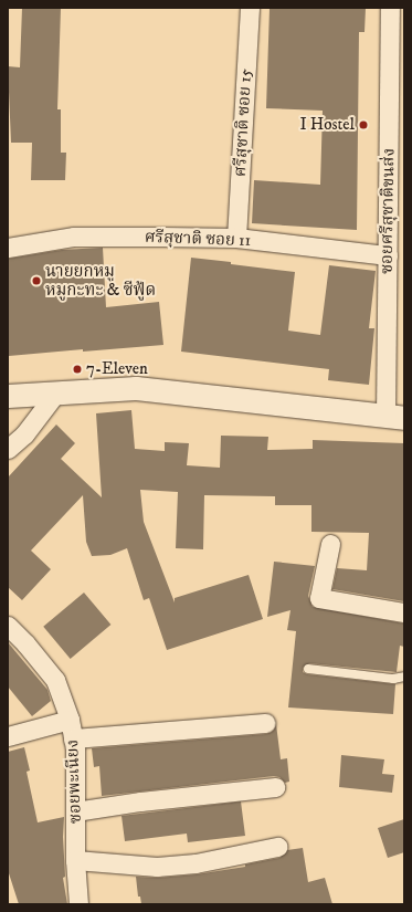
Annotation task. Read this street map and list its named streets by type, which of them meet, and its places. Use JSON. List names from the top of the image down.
{
  "streets": {
    "street": [
      "ศรีสุชาติ ซอย 15",
      "ซอยศรีสุชาติขนส่ง",
      "ศรีสุชาติ ซอย 11",
      "ซอยพะเนียง"
    ]
  },
  "crossings": [
    ["ศรีสุชาติ ซอย 15", "ศรีสุชาติ ซอย 11"],
    ["ซอยศรีสุชาติขนส่ง", "ศรีสุชาติ ซอย 11"]
  ],
  "places": ["I Hostel", "นายยกหมู หมูกะทะ & ซีฟู้ด", "7-Eleven"]
}
